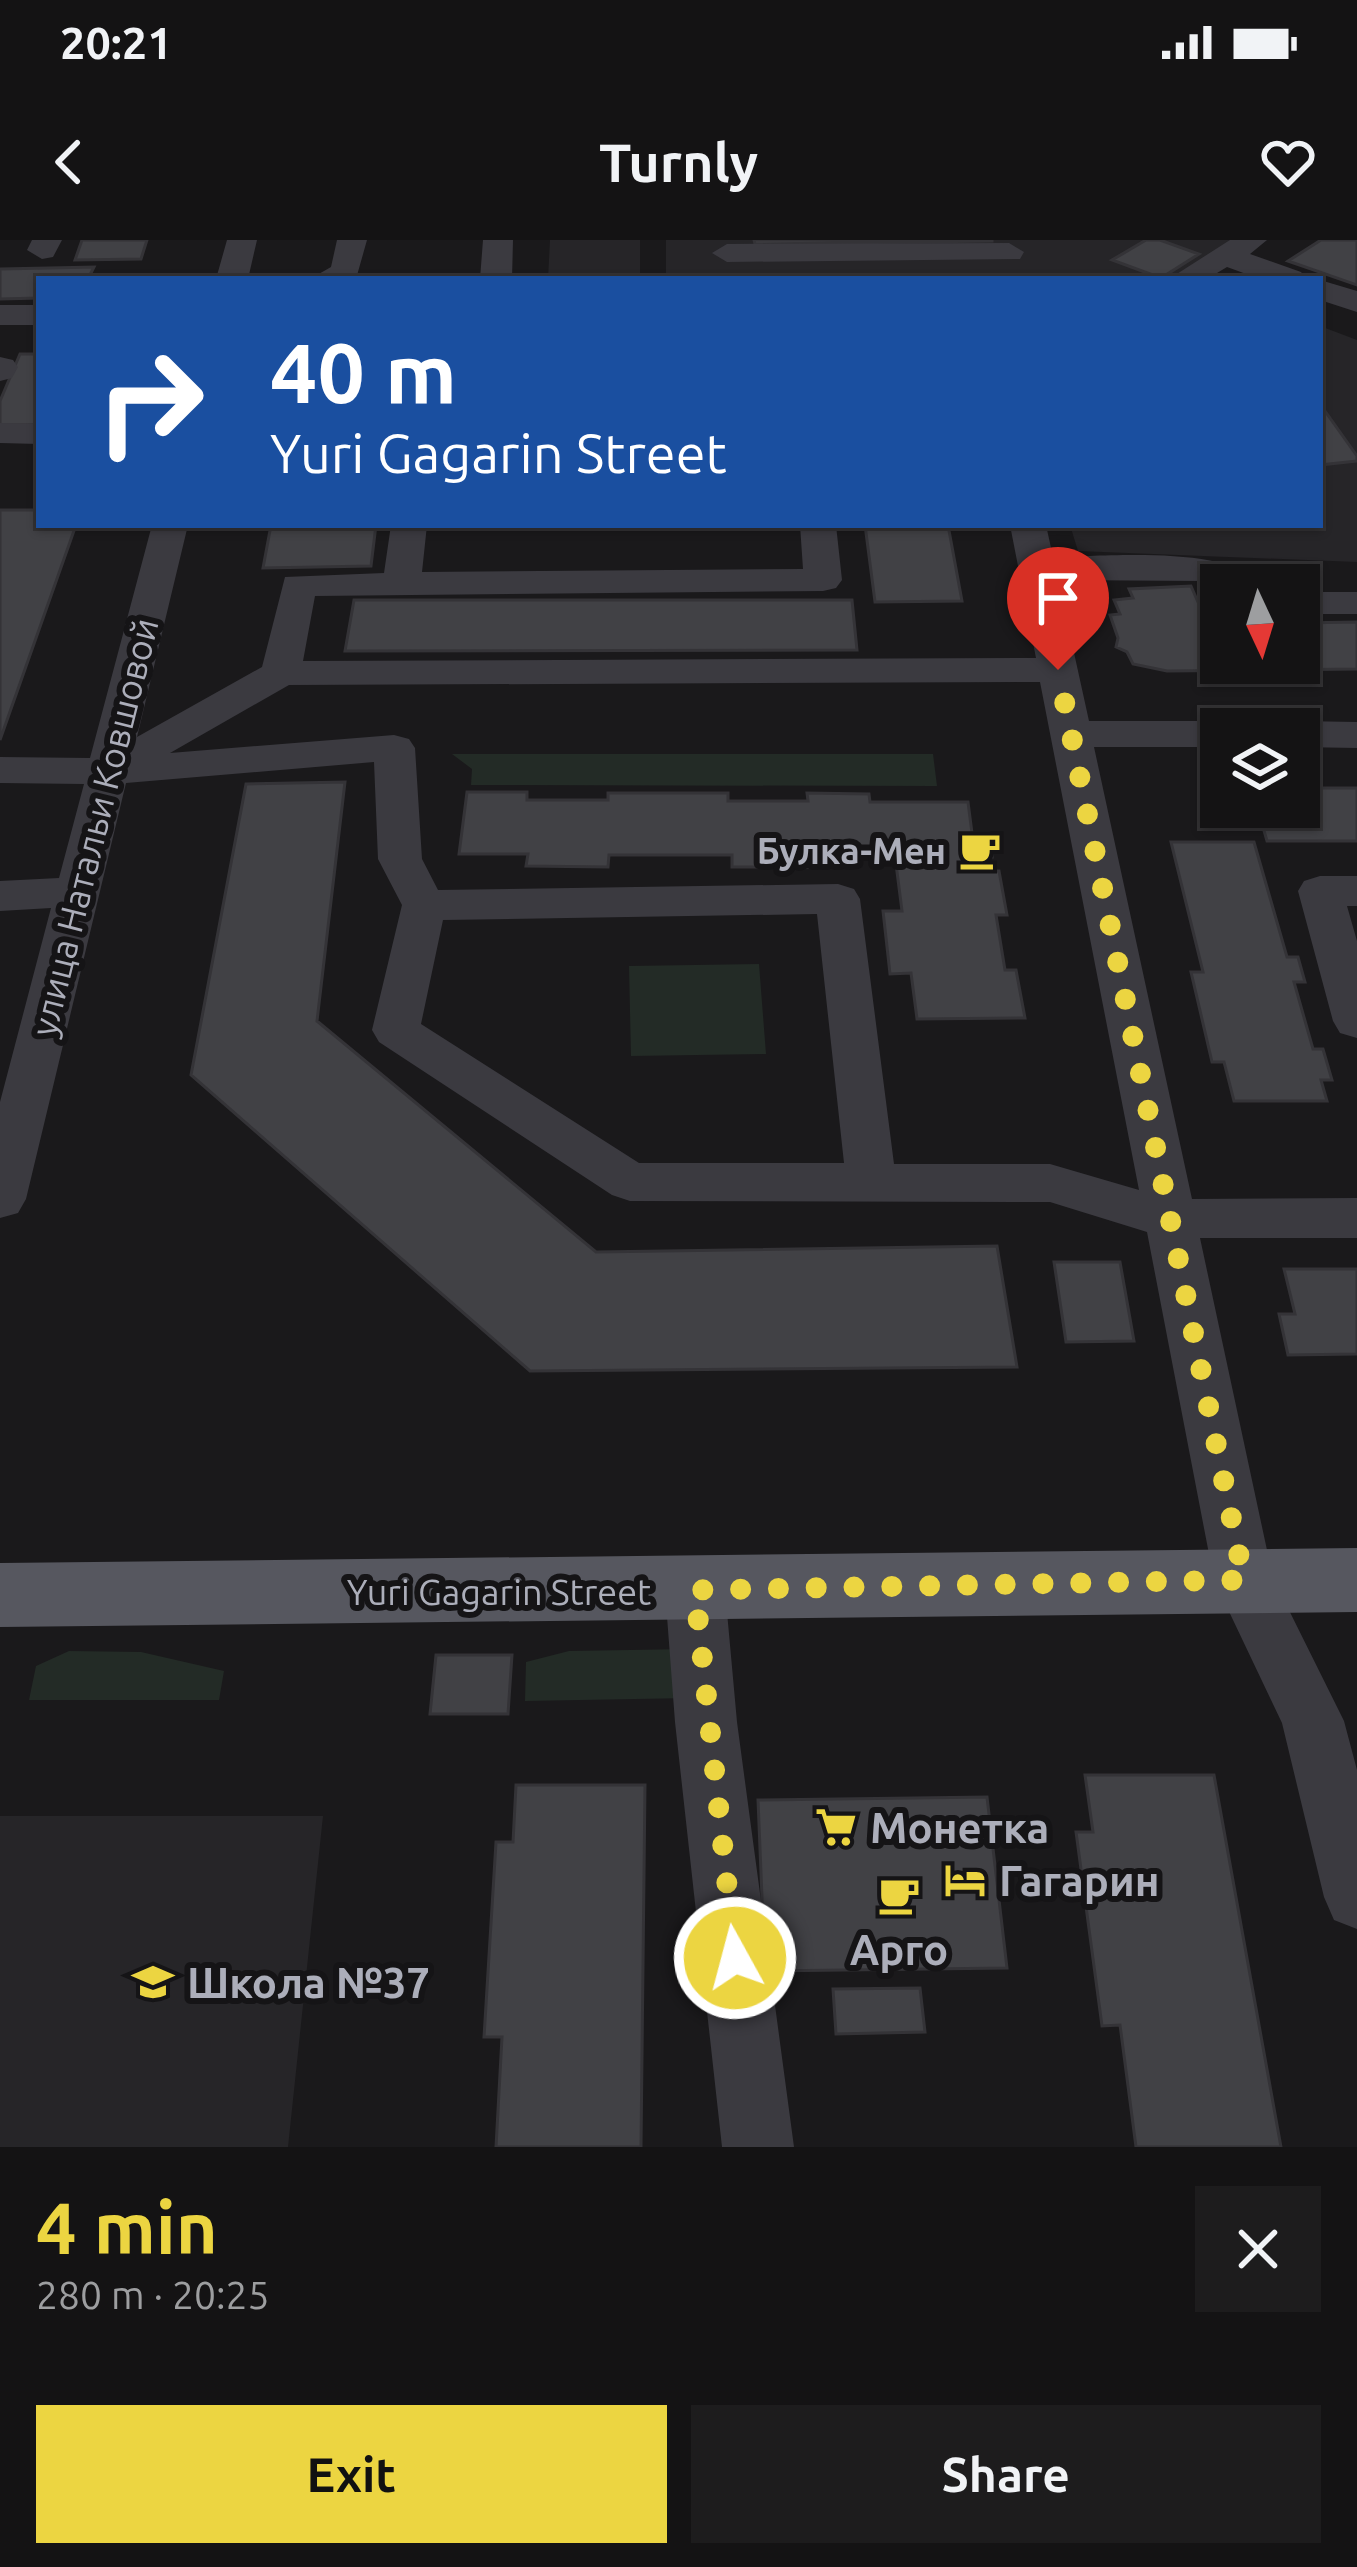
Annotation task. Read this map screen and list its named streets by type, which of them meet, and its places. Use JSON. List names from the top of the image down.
{
  "streets": {
    "main road": ["Yuri Gagarin Street"],
    "street": ["улица Натальи Ковшовой"]
  },
  "places": {
    "cafe": ["Булка-Мен", "Арго"],
    "supermarket": ["Монетка"],
    "hotel": ["Гагарин"],
    "school or university": ["Школа №37"]
  },
  "north": "bottom",
  "page": {
    "status": "20:21",
    "header": "Turnly",
    "turn": ["40 m", "Yuri Gagarin Street"],
    "heading": ["4 min", "280 m · 20:25"],
    "buttons": ["Exit", "Share"]
  }
}
